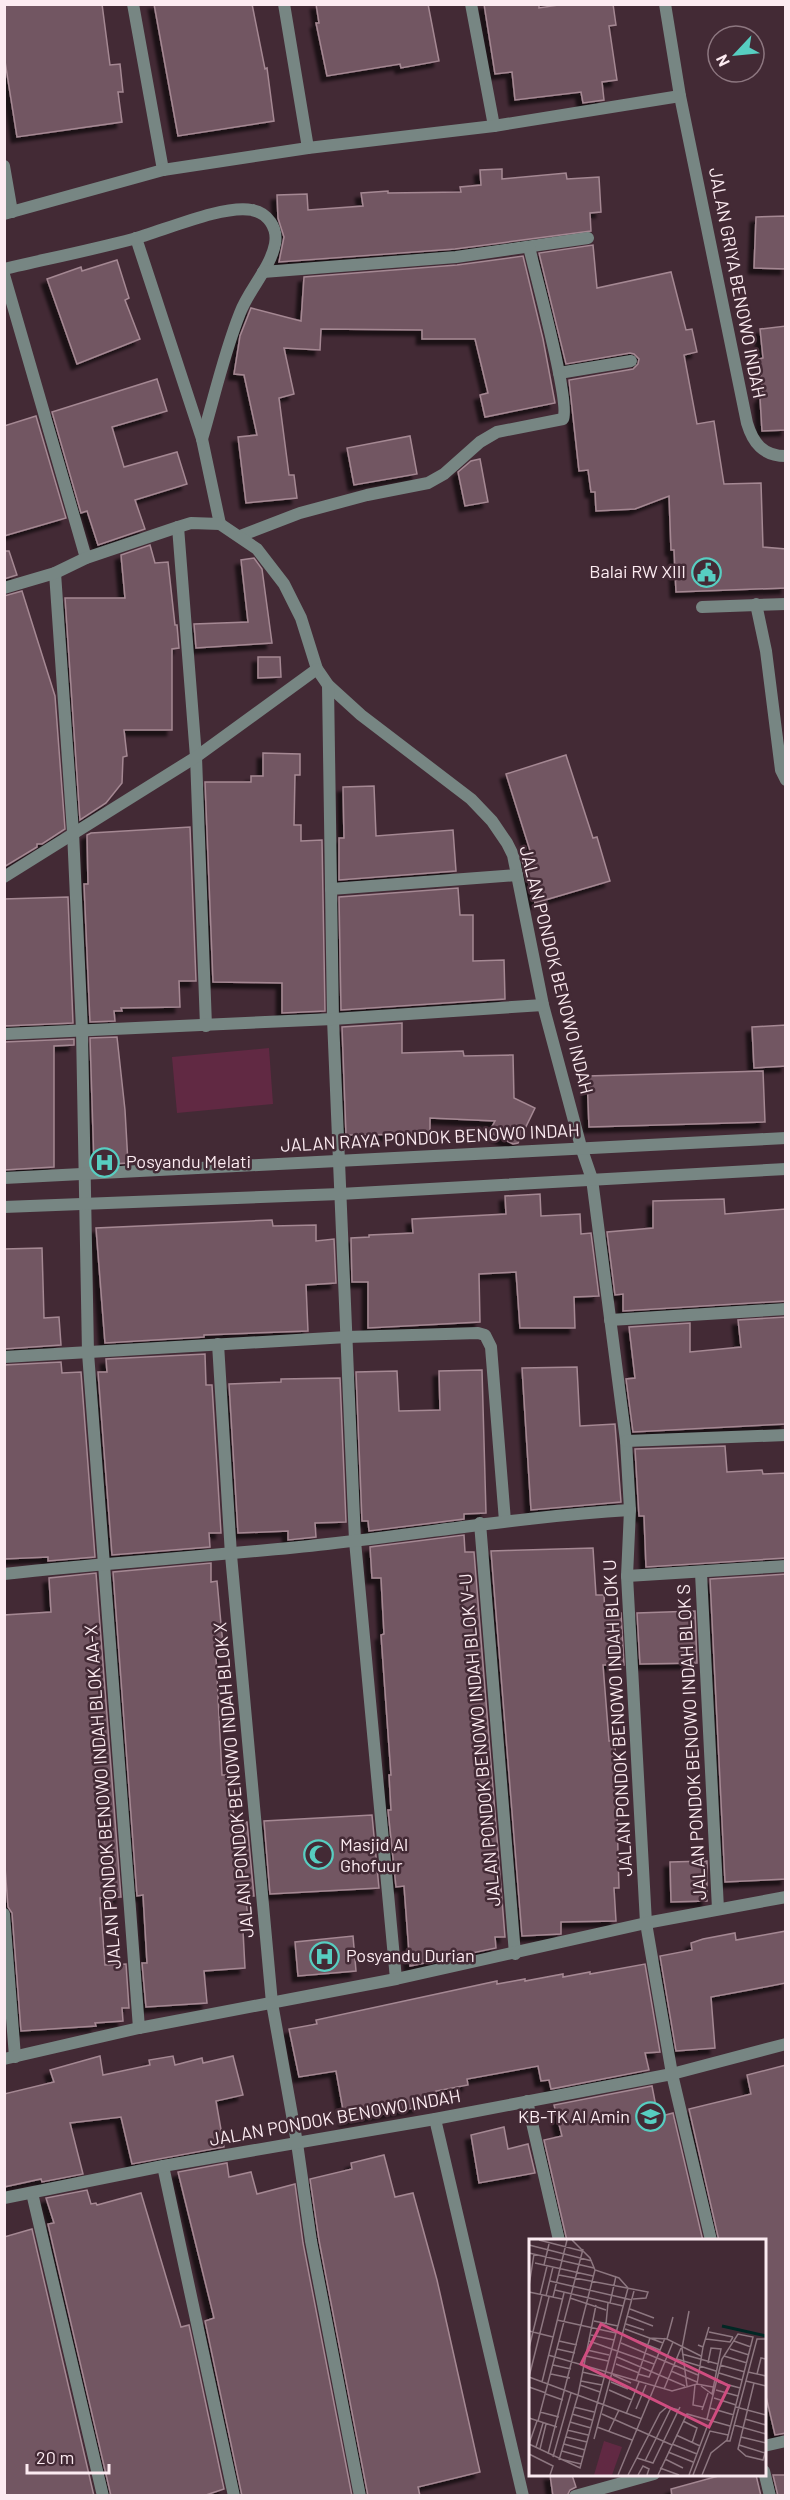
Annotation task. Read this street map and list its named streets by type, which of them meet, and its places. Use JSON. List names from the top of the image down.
{
  "streets": {
    "street": [
      "JALAN GRIYA BENOWO INDAH",
      "JALAN PONDOK BENOWO INDAH",
      "JALAN RAYA PONDOK BENOWO INDAH",
      "JALAN PONDOK BENOWO INDAH BLOK U",
      "JALAN PONDOK BENOWO INDAH BLOK V-U",
      "JALAN PONDOK BENOWO INDAH BLOK S",
      "JALAN PONDOK BENOWO INDAH BLOK X",
      "JALAN PONDOK BENOWO INDAH BLOK AA-X"
    ]
  },
  "crossings": [
    ["JALAN PONDOK BENOWO INDAH", "JALAN RAYA PONDOK BENOWO INDAH"],
    ["JALAN PONDOK BENOWO INDAH", "JALAN PONDOK BENOWO INDAH BLOK U"],
    ["JALAN PONDOK BENOWO INDAH", "JALAN PONDOK BENOWO INDAH BLOK X"],
    ["JALAN RAYA PONDOK BENOWO INDAH", "JALAN PONDOK BENOWO INDAH BLOK AA-X"]
  ],
  "places": {
    "public building": ["Balai RW XIII"],
    "hospital": ["Posyandu Melati", "Posyandu Durian"],
    "mosque": ["Masjid Al Ghofuur"],
    "school or university": ["KB-TK Al Amin"]
  },
  "scale_bar": "20 m",
  "north": "bottom left"
}
